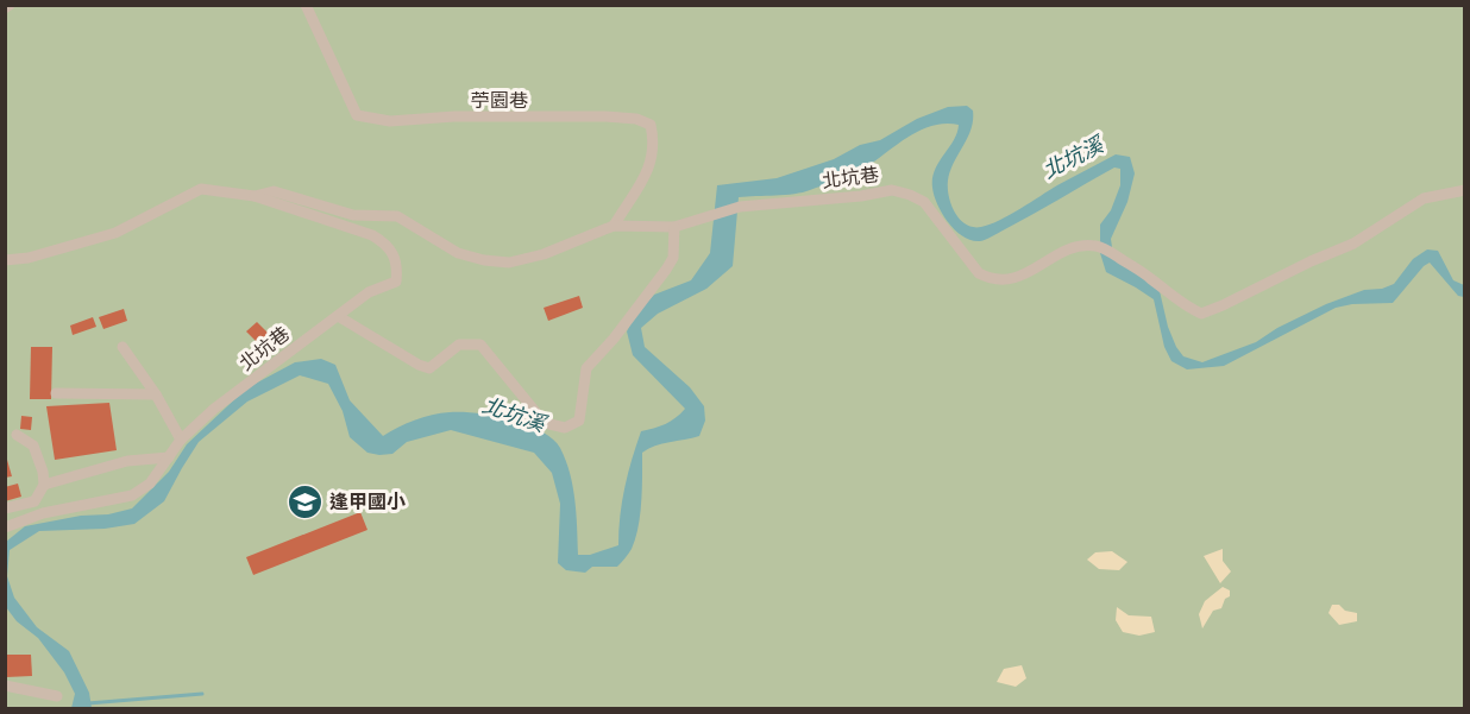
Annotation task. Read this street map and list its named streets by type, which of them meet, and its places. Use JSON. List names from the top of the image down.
{
  "streets": {
    "street": ["苧園巷", "北坑巷"]
  },
  "crossings": [
    ["苧園巷", "北坑巷"]
  ],
  "water": ["北坑溪"],
  "places": {
    "school or university": ["逢甲國小"]
  }
}
